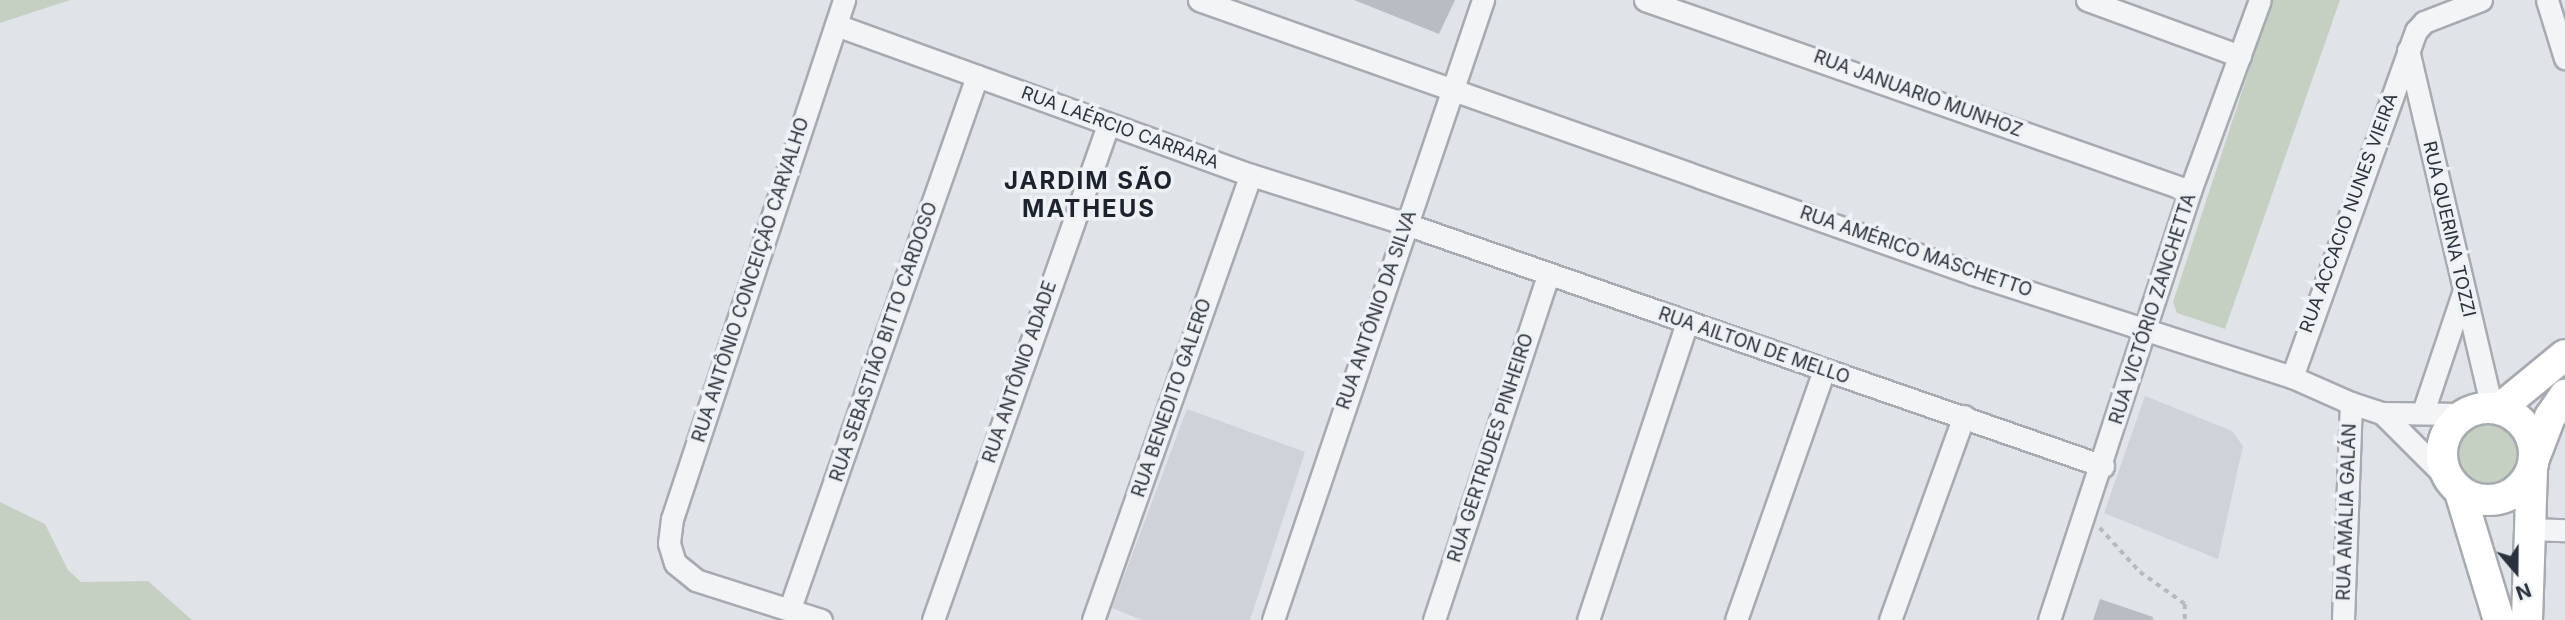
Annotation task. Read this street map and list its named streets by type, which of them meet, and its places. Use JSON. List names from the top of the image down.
{
  "streets": {
    "street": [
      "RUA JANUARIO MUNHOZ",
      "RUA LAÉRCIO CARRARA",
      "RUA ACCACIO NUNES VIEIRA",
      "RUA QUERINA TOZZI",
      "RUA AMÉRICO MASCHETTO",
      "RUA ANTÔNIO CONCEIÇÃO CARVALHO",
      "RUA VICTÓRIO ZANCHETTA",
      "RUA ANTÔNIO DA SILVA",
      "RUA SEBASTIÃO BITTO CARDOSO",
      "RUA AILTON DE MELLO",
      "RUA ANTÔNIO ADADE",
      "RUA BENEDITO GALERO",
      "RUA GERTRUDES PINHEIRO",
      "RUA AMÁLIA GALÁN"
    ]
  },
  "crossings": [
    ["RUA JANUARIO MUNHOZ", "RUA VICTÓRIO ZANCHETTA"],
    ["RUA LAÉRCIO CARRARA", "RUA ANTÔNIO CONCEIÇÃO CARVALHO"],
    ["RUA LAÉRCIO CARRARA", "RUA ANTÔNIO DA SILVA"],
    ["RUA LAÉRCIO CARRARA", "RUA SEBASTIÃO BITTO CARDOSO"],
    ["RUA LAÉRCIO CARRARA", "RUA AILTON DE MELLO"],
    ["RUA LAÉRCIO CARRARA", "RUA ANTÔNIO ADADE"],
    ["RUA LAÉRCIO CARRARA", "RUA BENEDITO GALERO"],
    ["RUA ACCACIO NUNES VIEIRA", "RUA QUERINA TOZZI"],
    ["RUA ACCACIO NUNES VIEIRA", "RUA AMÉRICO MASCHETTO"],
    ["RUA QUERINA TOZZI", "RUA AMÉRICO MASCHETTO"],
    ["RUA AMÉRICO MASCHETTO", "RUA VICTÓRIO ZANCHETTA"],
    ["RUA AMÉRICO MASCHETTO", "RUA ANTÔNIO DA SILVA"],
    ["RUA AMÉRICO MASCHETTO", "RUA AMÁLIA GALÁN"],
    ["RUA ANTÔNIO CONCEIÇÃO CARVALHO", "RUA SEBASTIÃO BITTO CARDOSO"],
    ["RUA VICTÓRIO ZANCHETTA", "RUA AILTON DE MELLO"],
    ["RUA ANTÔNIO DA SILVA", "RUA AILTON DE MELLO"],
    ["RUA AILTON DE MELLO", "RUA GERTRUDES PINHEIRO"]
  ],
  "districts": ["JARDIM SÃO MATHEUS"],
  "north": "bottom"
}
